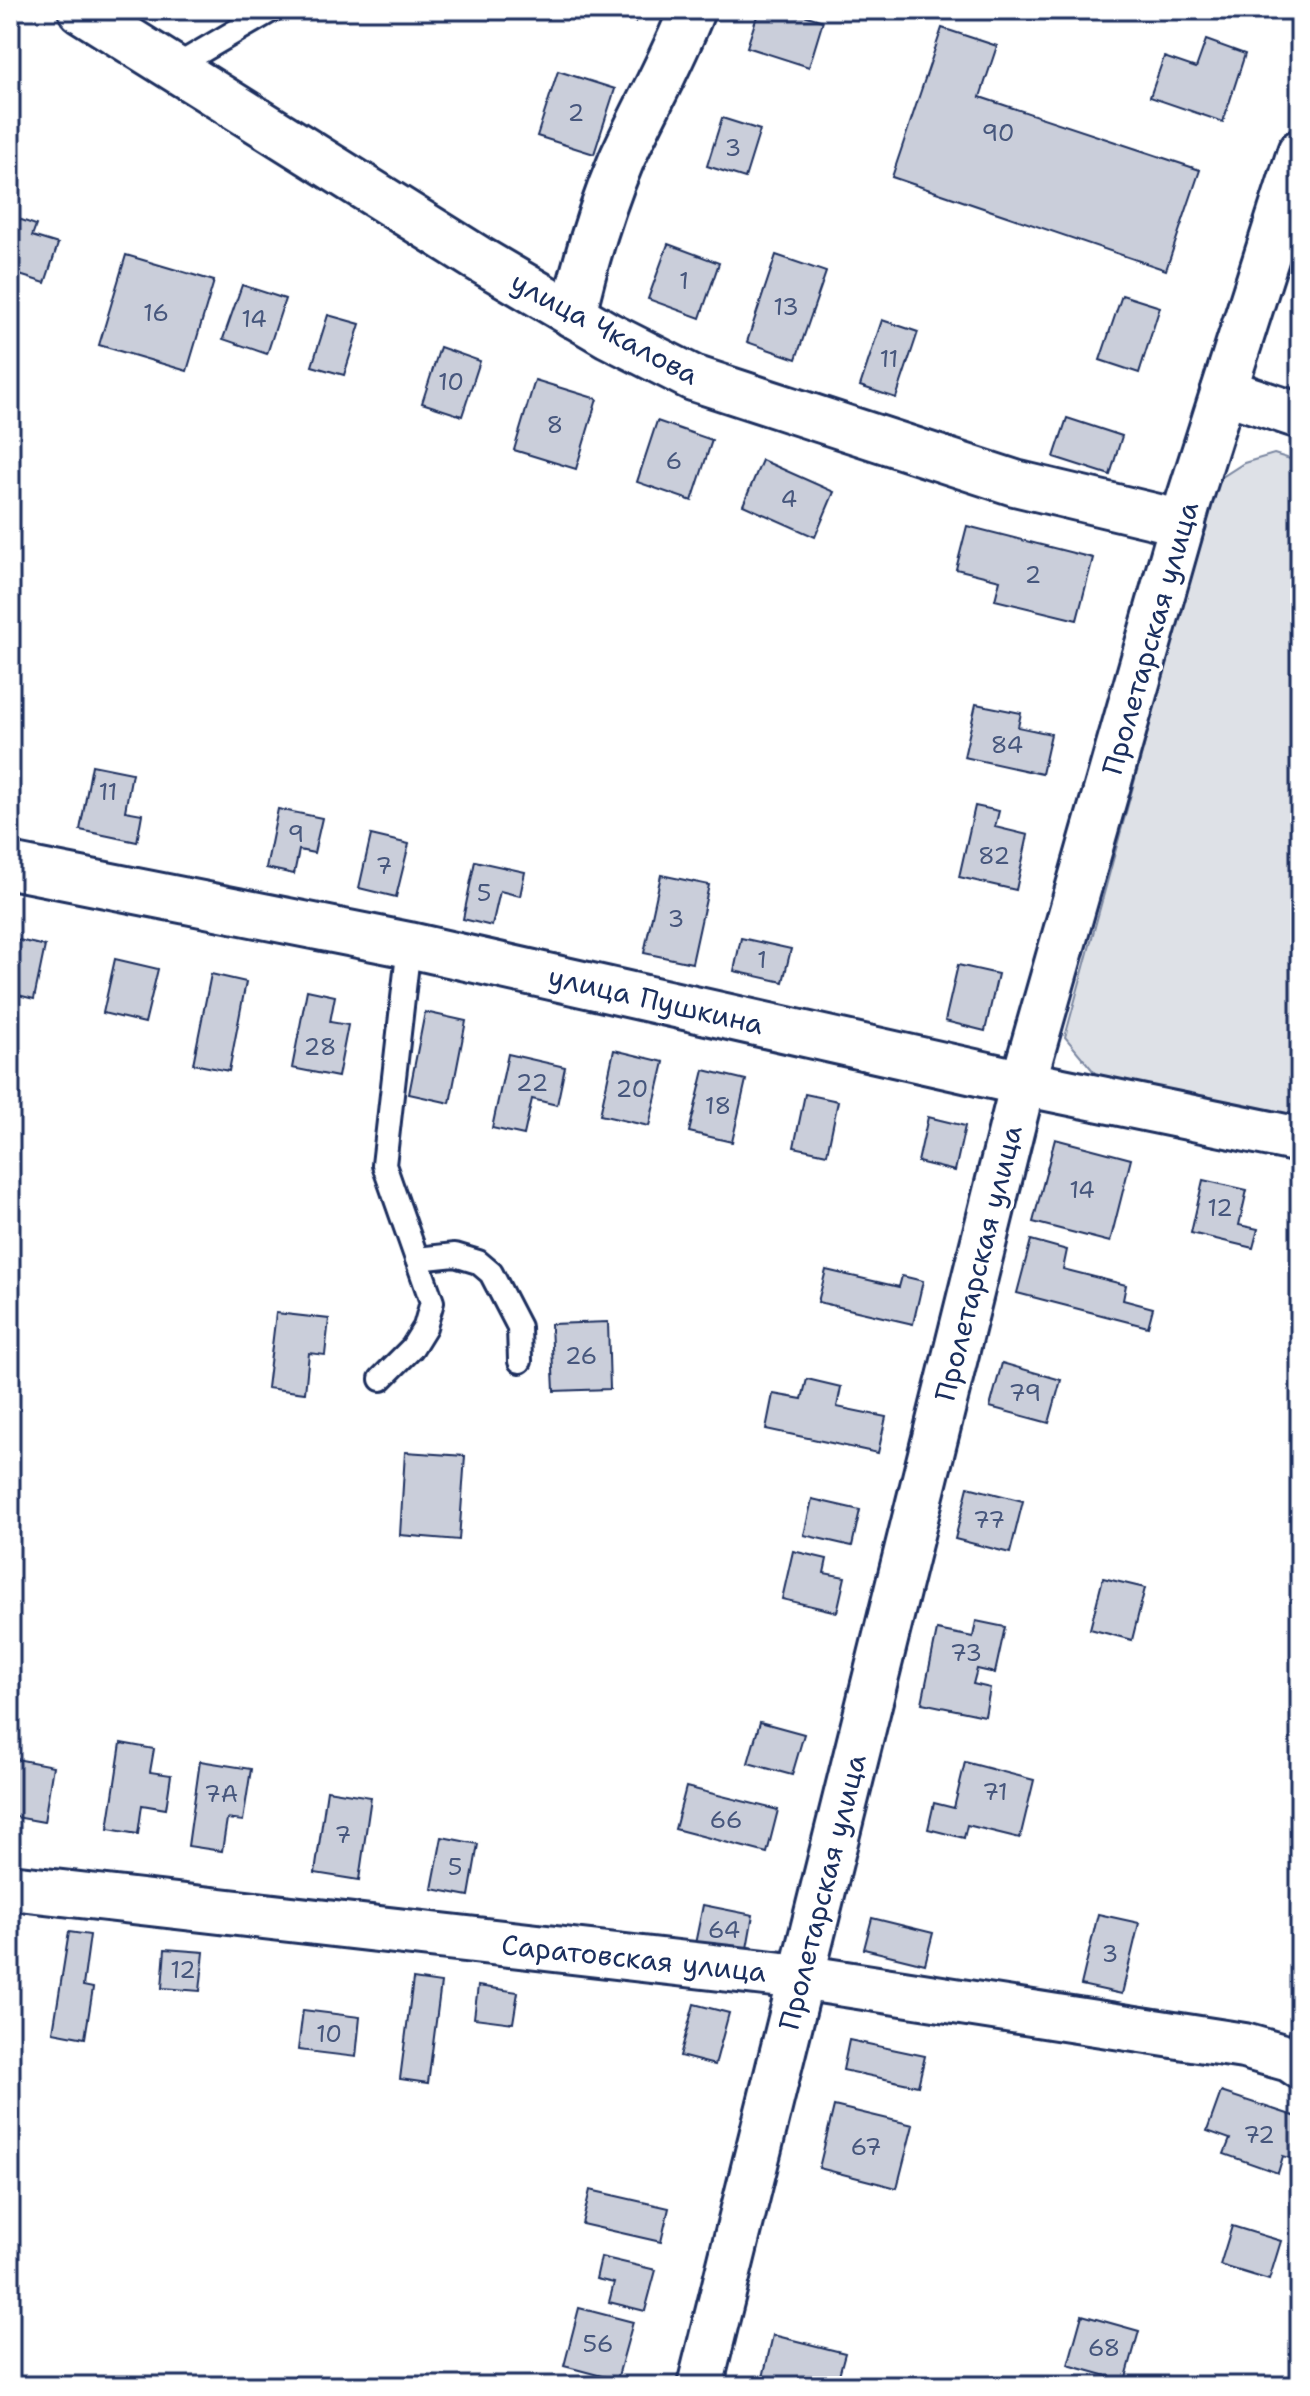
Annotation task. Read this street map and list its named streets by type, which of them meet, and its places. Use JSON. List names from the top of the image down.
{
  "streets": {
    "street": [
      "улица Чкалова",
      "Пролетарская улица",
      "улица Пушкина",
      "Саратовская улица"
    ]
  },
  "crossings": [
    ["улица Чкалова", "Пролетарская улица"],
    ["Пролетарская улица", "улица Пушкина"],
    ["Пролетарская улица", "Саратовская улица"]
  ],
  "house_numbers": [
    "2",
    "90",
    "3",
    "1",
    "13",
    "16",
    "14",
    "11",
    "10",
    "8",
    "6",
    "4",
    "2",
    "84",
    "11",
    "9",
    "82",
    "7",
    "5",
    "3",
    "1",
    "28",
    "22",
    "20",
    "18",
    "14",
    "12",
    "26",
    "79",
    "77",
    "73",
    "71",
    "7А",
    "66",
    "7",
    "5",
    "64",
    "3",
    "12",
    "10",
    "72",
    "67",
    "56",
    "68"
  ]
}
